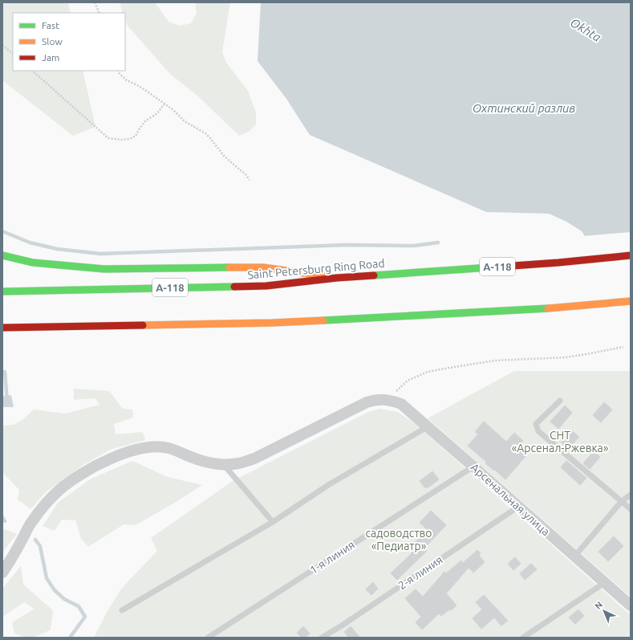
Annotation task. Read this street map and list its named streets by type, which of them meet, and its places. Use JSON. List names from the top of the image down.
{
  "streets": {
    "main road": ["А-118", "Saint Petersburg Ring Road"],
    "street": ["Арсенальная улица"],
    "lane": ["1-я линия", "2-я линия"]
  },
  "crossings": [
    ["Арсенальная улица", "1-я линия"],
    ["Арсенальная улица", "2-я линия"]
  ],
  "water": ["Okhta", "Охтинский разлив"],
  "parks": ["СНТ «Арсенал-Ржевка»", "садоводство «Педиатр»"],
  "legend": ["Fast", "Slow", "Jam"],
  "north": "top left"
}
